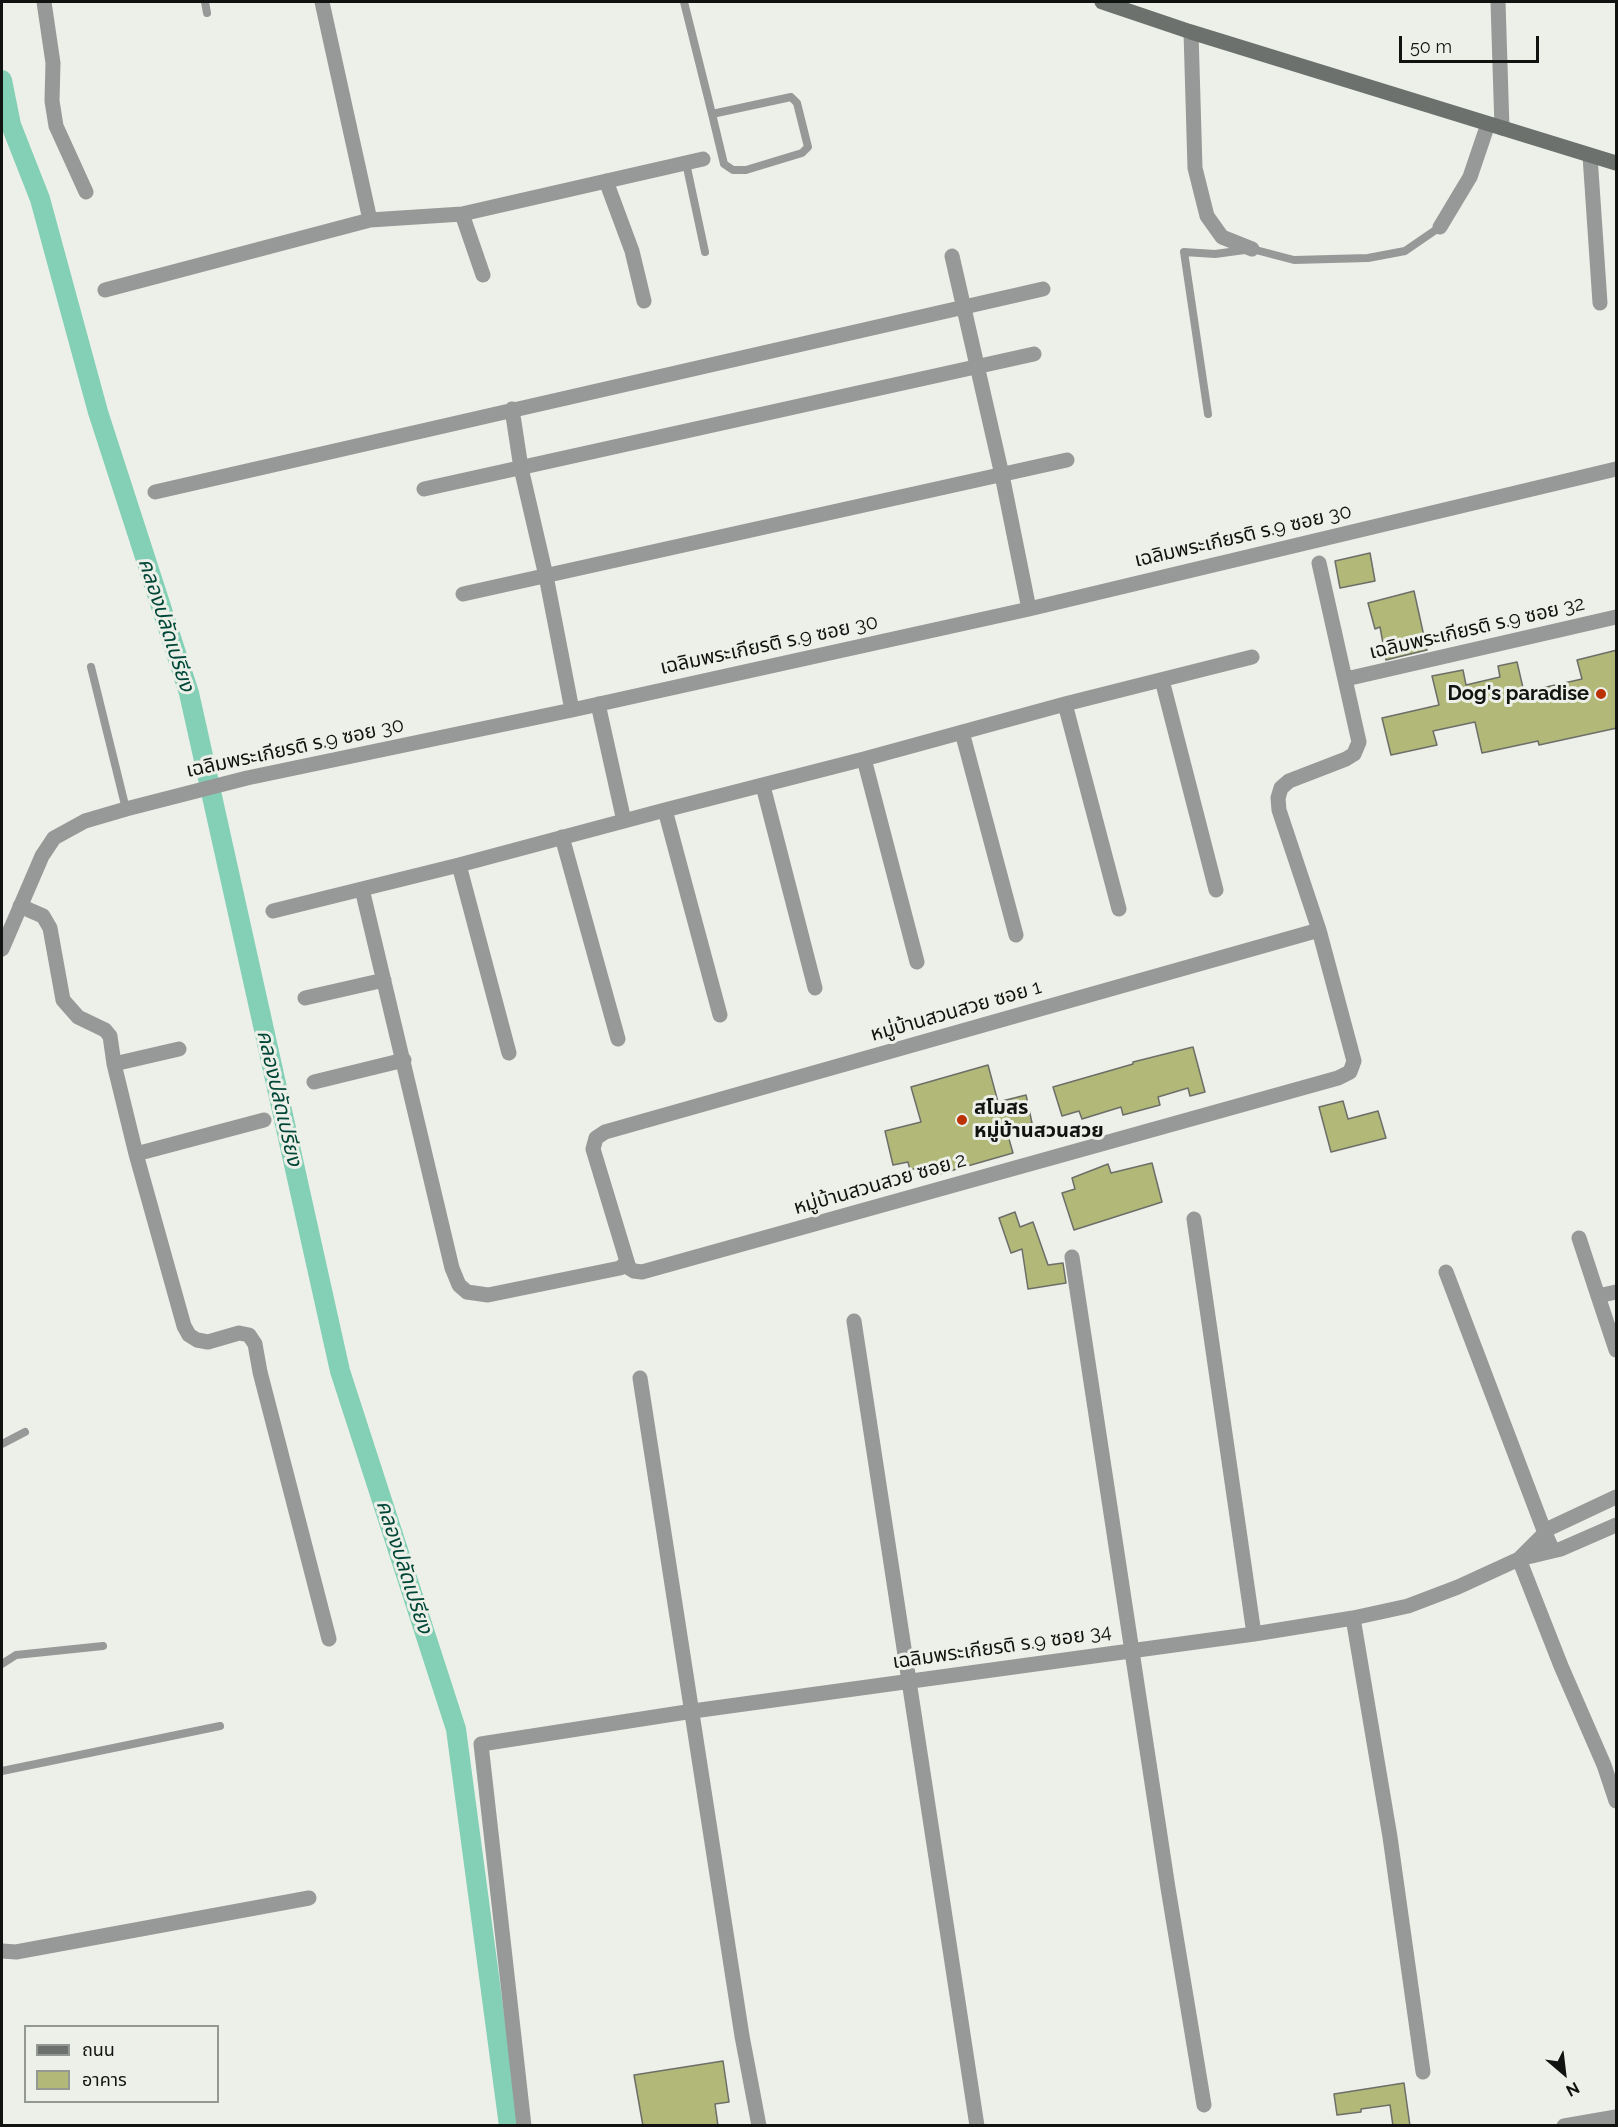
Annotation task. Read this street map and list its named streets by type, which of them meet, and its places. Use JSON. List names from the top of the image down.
{
  "streets": {
    "street": [
      "เฉลิมพระเกียรติ ร.9 ซอย 30",
      "เฉลิมพระเกียรติ ร.9 ซอย 32",
      "หมู่บ้านสวนสวย ซอย 1",
      "หมู่บ้านสวนสวย ซอย 2",
      "เฉลิมพระเกียรติ ร.9 ซอย 34"
    ]
  },
  "crossings": [
    ["เฉลิมพระเกียรติ ร.9 ซอย 32", "หมู่บ้านสวนสวย ซอย 1"],
    ["เฉลิมพระเกียรติ ร.9 ซอย 32", "หมู่บ้านสวนสวย ซอย 2"],
    ["หมู่บ้านสวนสวย ซอย 1", "หมู่บ้านสวนสวย ซอย 2"]
  ],
  "water": ["คลองปลัดเปรียง"],
  "places": ["Dog's paradise", "สโมสร หมู่บ้านสวนสวย"],
  "legend": ["ถนน", "อาคาร"],
  "scale_bar": "50 m",
  "north": "bottom right"
}
